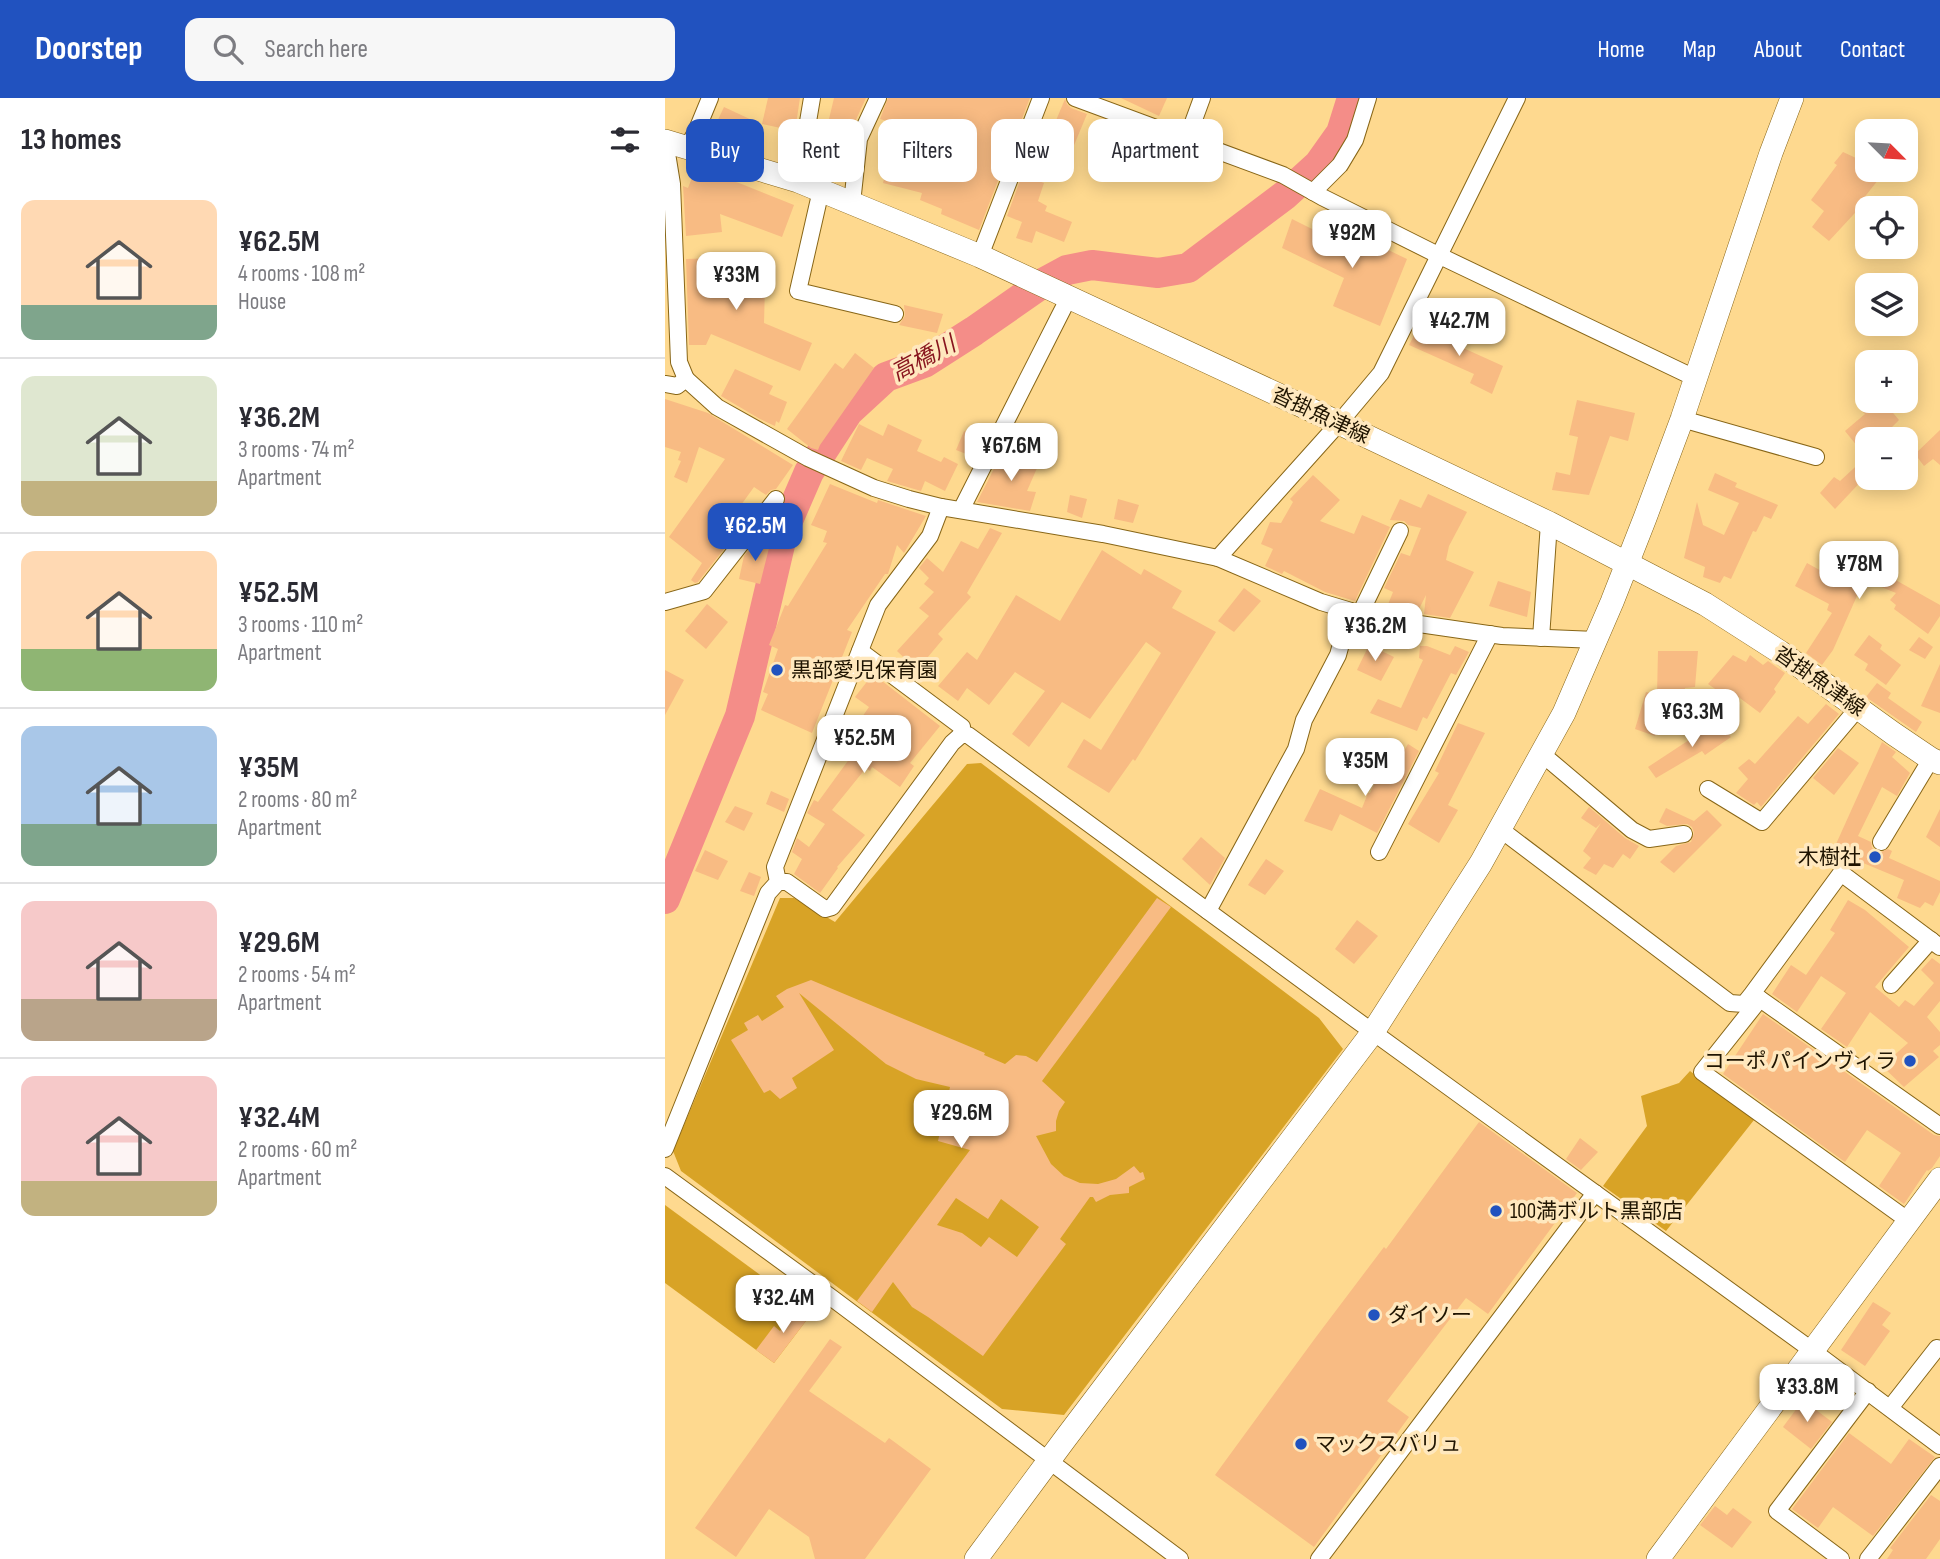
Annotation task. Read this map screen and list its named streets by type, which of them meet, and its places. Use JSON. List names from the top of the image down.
{
  "streets": {
    "street": ["沓掛魚津線"]
  },
  "water": ["高橋川"],
  "places": [
    "黒部愛児保育園",
    "木樹社",
    "コーポ パインヴィラ",
    "100満ボルト黒部店",
    "ダイソー",
    "マックスバリュ"
  ],
  "north": "bottom right",
  "page": {
    "header": "Doorstep",
    "search": "Search here",
    "nav": [
      "Home",
      "Map",
      "About",
      "Contact"
    ],
    "heading": "13 homes",
    "map_buttons": ["+", "−"],
    "chip": [
      "Buy",
      "Rent",
      "Filters",
      "New",
      "Apartment"
    ],
    "list": [
      {
        "name": "¥62.5M",
        "note": "4 rooms · 108 m² · House"
      },
      {
        "name": "¥36.2M",
        "note": "3 rooms · 74 m² · Apartment"
      },
      {
        "name": "¥52.5M",
        "note": "3 rooms · 110 m² · Apartment"
      },
      {
        "name": "¥35M",
        "note": "2 rooms · 80 m² · Apartment"
      },
      {
        "name": "¥29.6M",
        "note": "2 rooms · 54 m² · Apartment"
      },
      {
        "name": "¥32.4M",
        "note": "2 rooms · 60 m² · Apartment"
      }
    ],
    "price": [
      "¥92M",
      "¥33M",
      "¥42.7M",
      "¥67.6M",
      "¥62.5M",
      "¥78M",
      "¥36.2M",
      "¥63.3M",
      "¥52.5M",
      "¥35M",
      "¥29.6M",
      "¥32.4M",
      "¥33.8M"
    ]
  }
}
